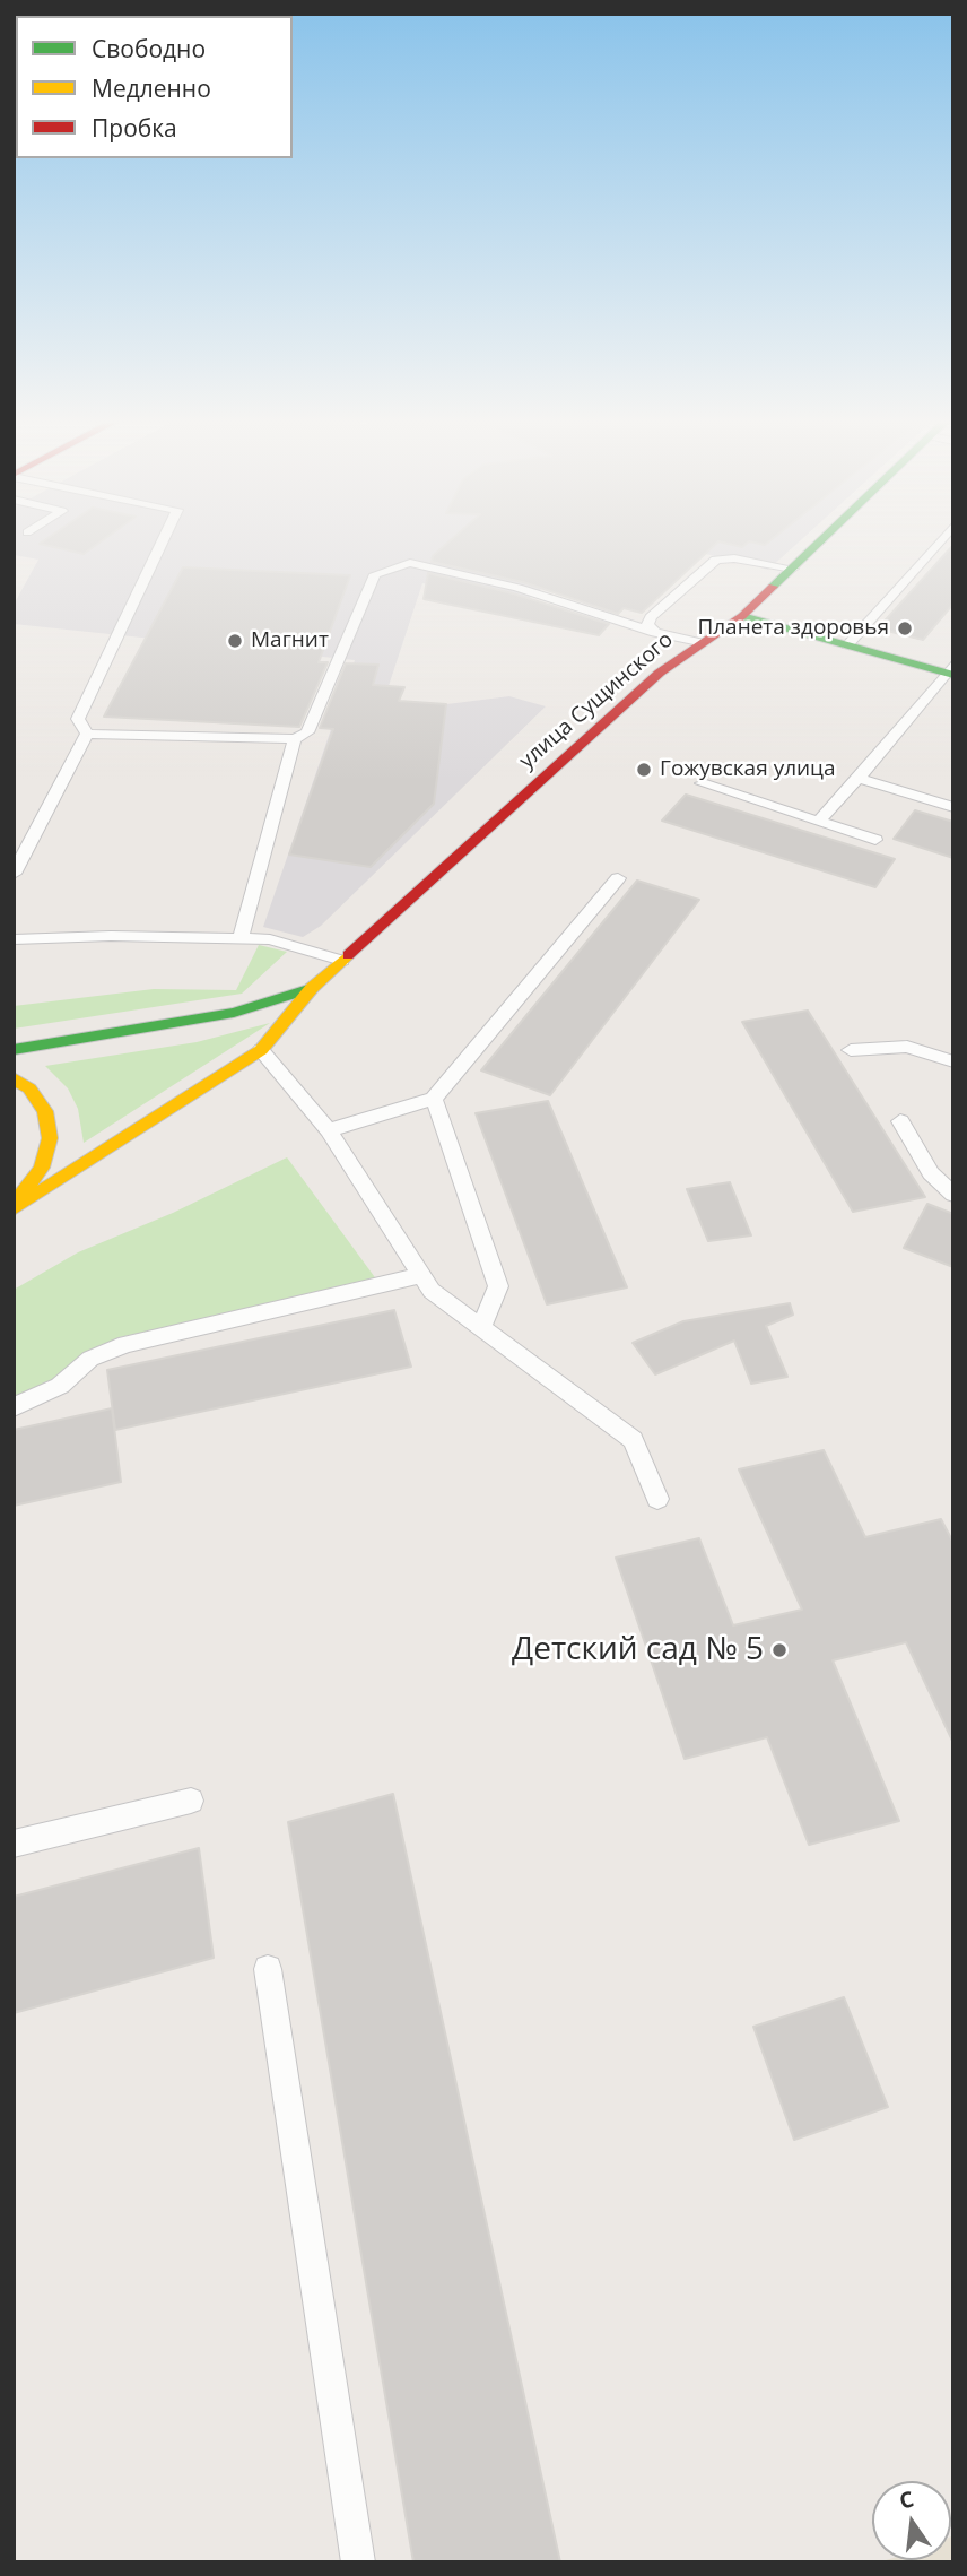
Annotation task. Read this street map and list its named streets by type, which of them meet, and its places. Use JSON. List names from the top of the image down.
{
  "streets": {
    "street": ["улица Сущинского"]
  },
  "places": [
    "Планета здоровья",
    "Магнит",
    "Гожувская улица",
    "Детский сад № 5"
  ],
  "legend": ["Свободно", "Медленно", "Пробка"],
  "north": "top"
}
